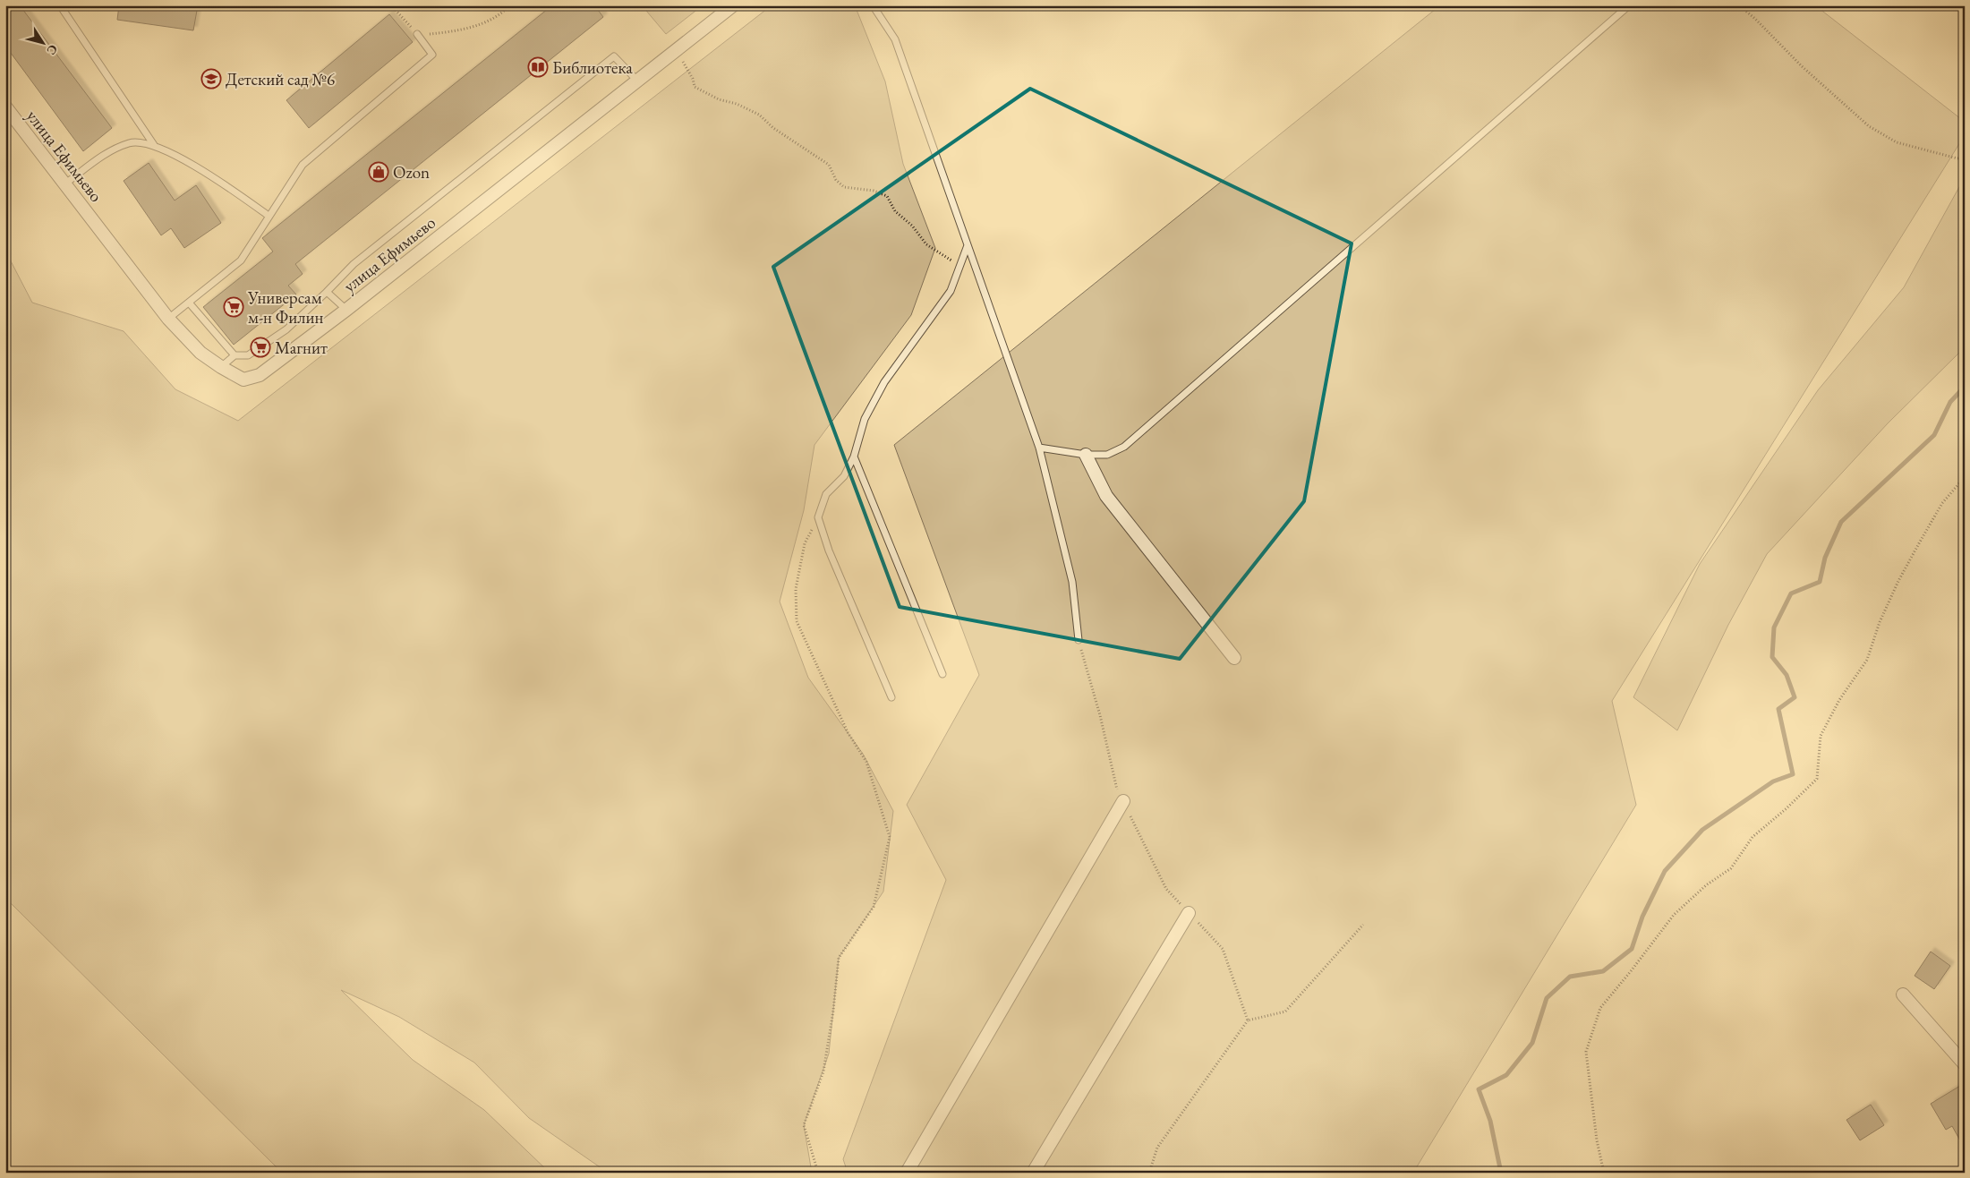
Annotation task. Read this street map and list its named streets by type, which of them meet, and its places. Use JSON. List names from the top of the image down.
{
  "streets": {
    "street": ["улица Ефимьево"]
  },
  "places": {
    "library": ["Библиотека"],
    "school or university": ["Детский сад №6"],
    "shop": ["Ozon"],
    "supermarket": ["Универсам м-н Филин", "Магнит"]
  },
  "north": "bottom right"
}
